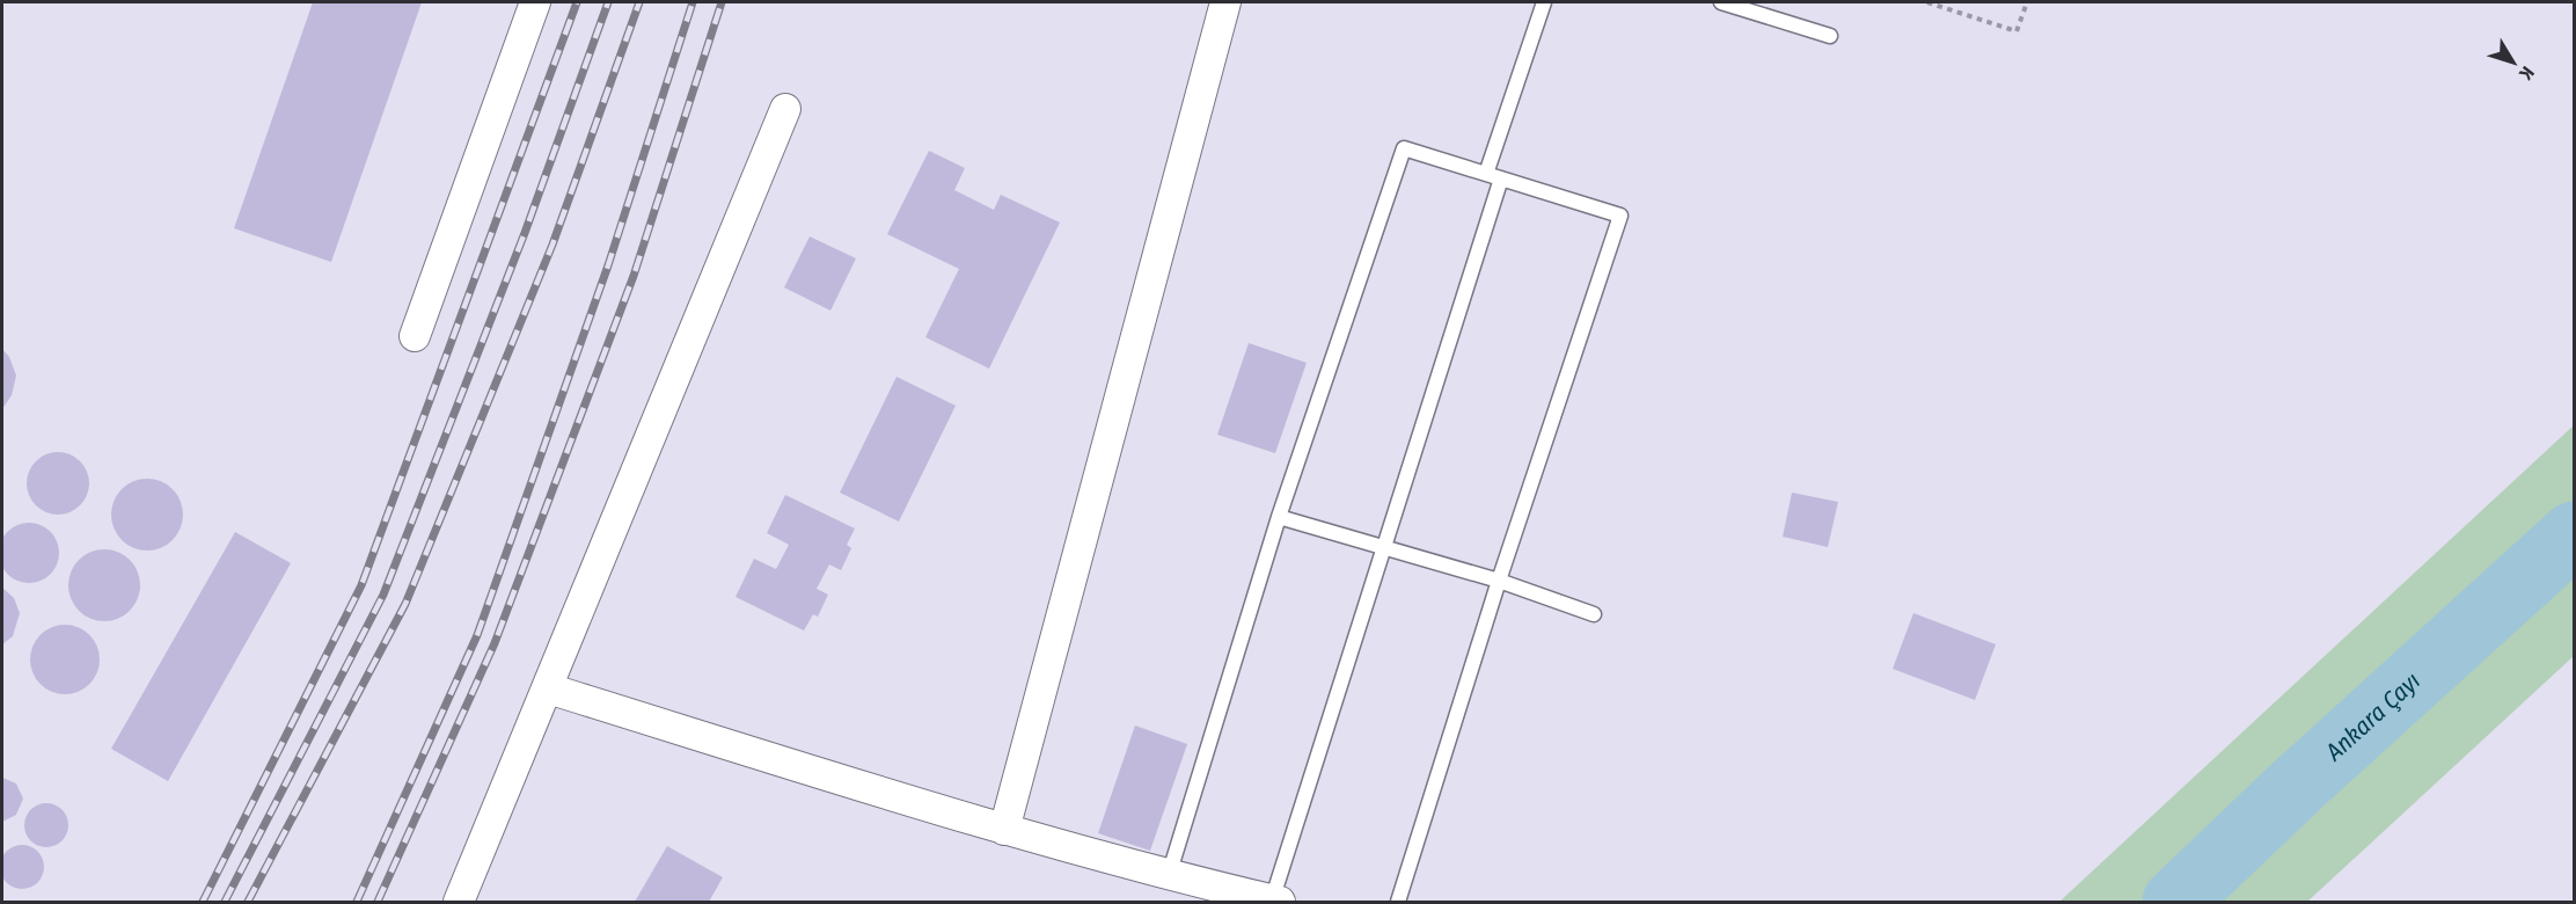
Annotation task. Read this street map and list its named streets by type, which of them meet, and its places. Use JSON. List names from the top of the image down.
{
  "water": ["Ankara Çayı"],
  "north": "bottom right"
}
